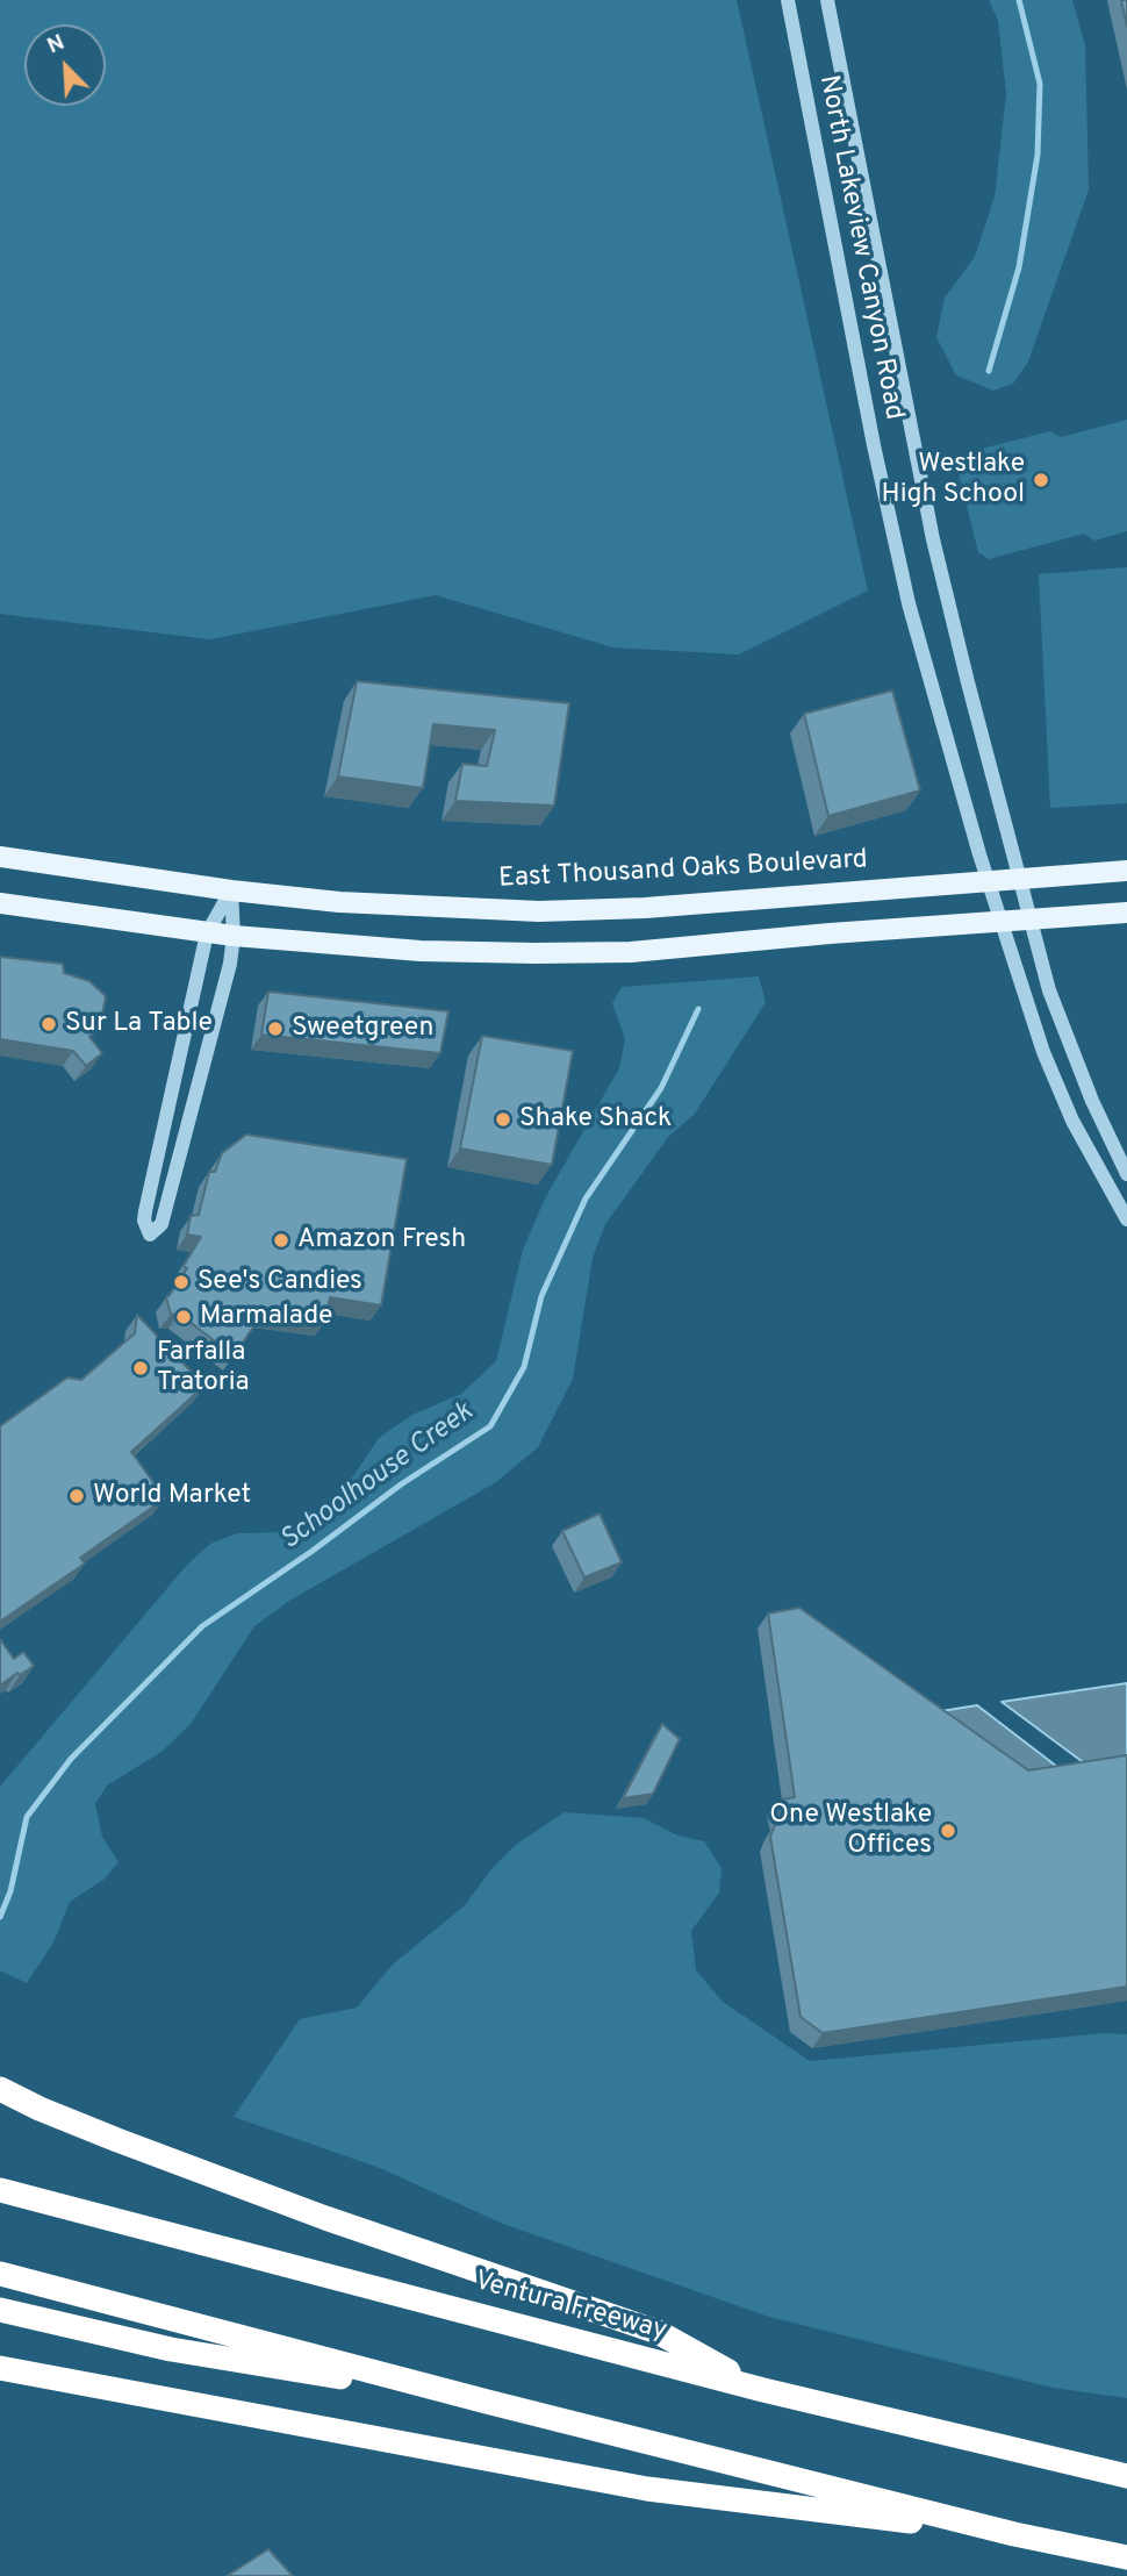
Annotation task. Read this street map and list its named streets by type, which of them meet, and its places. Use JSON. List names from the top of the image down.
{
  "streets": {
    "highway": ["Ventura Freeway"],
    "main road": ["East Thousand Oaks Boulevard"],
    "street": ["North Lakeview Canyon Road"]
  },
  "crossings": [
    ["North Lakeview Canyon Road", "East Thousand Oaks Boulevard"]
  ],
  "water": ["Schoolhouse Creek"],
  "places": [
    "Westlake High School",
    "Sur La Table",
    "Sweetgreen",
    "Shake Shack",
    "Amazon Fresh",
    "See's Candies",
    "Marmalade",
    "Farfalla Tratoria",
    "World Market",
    "One Westlake Offices"
  ],
  "north": "top left"
}
